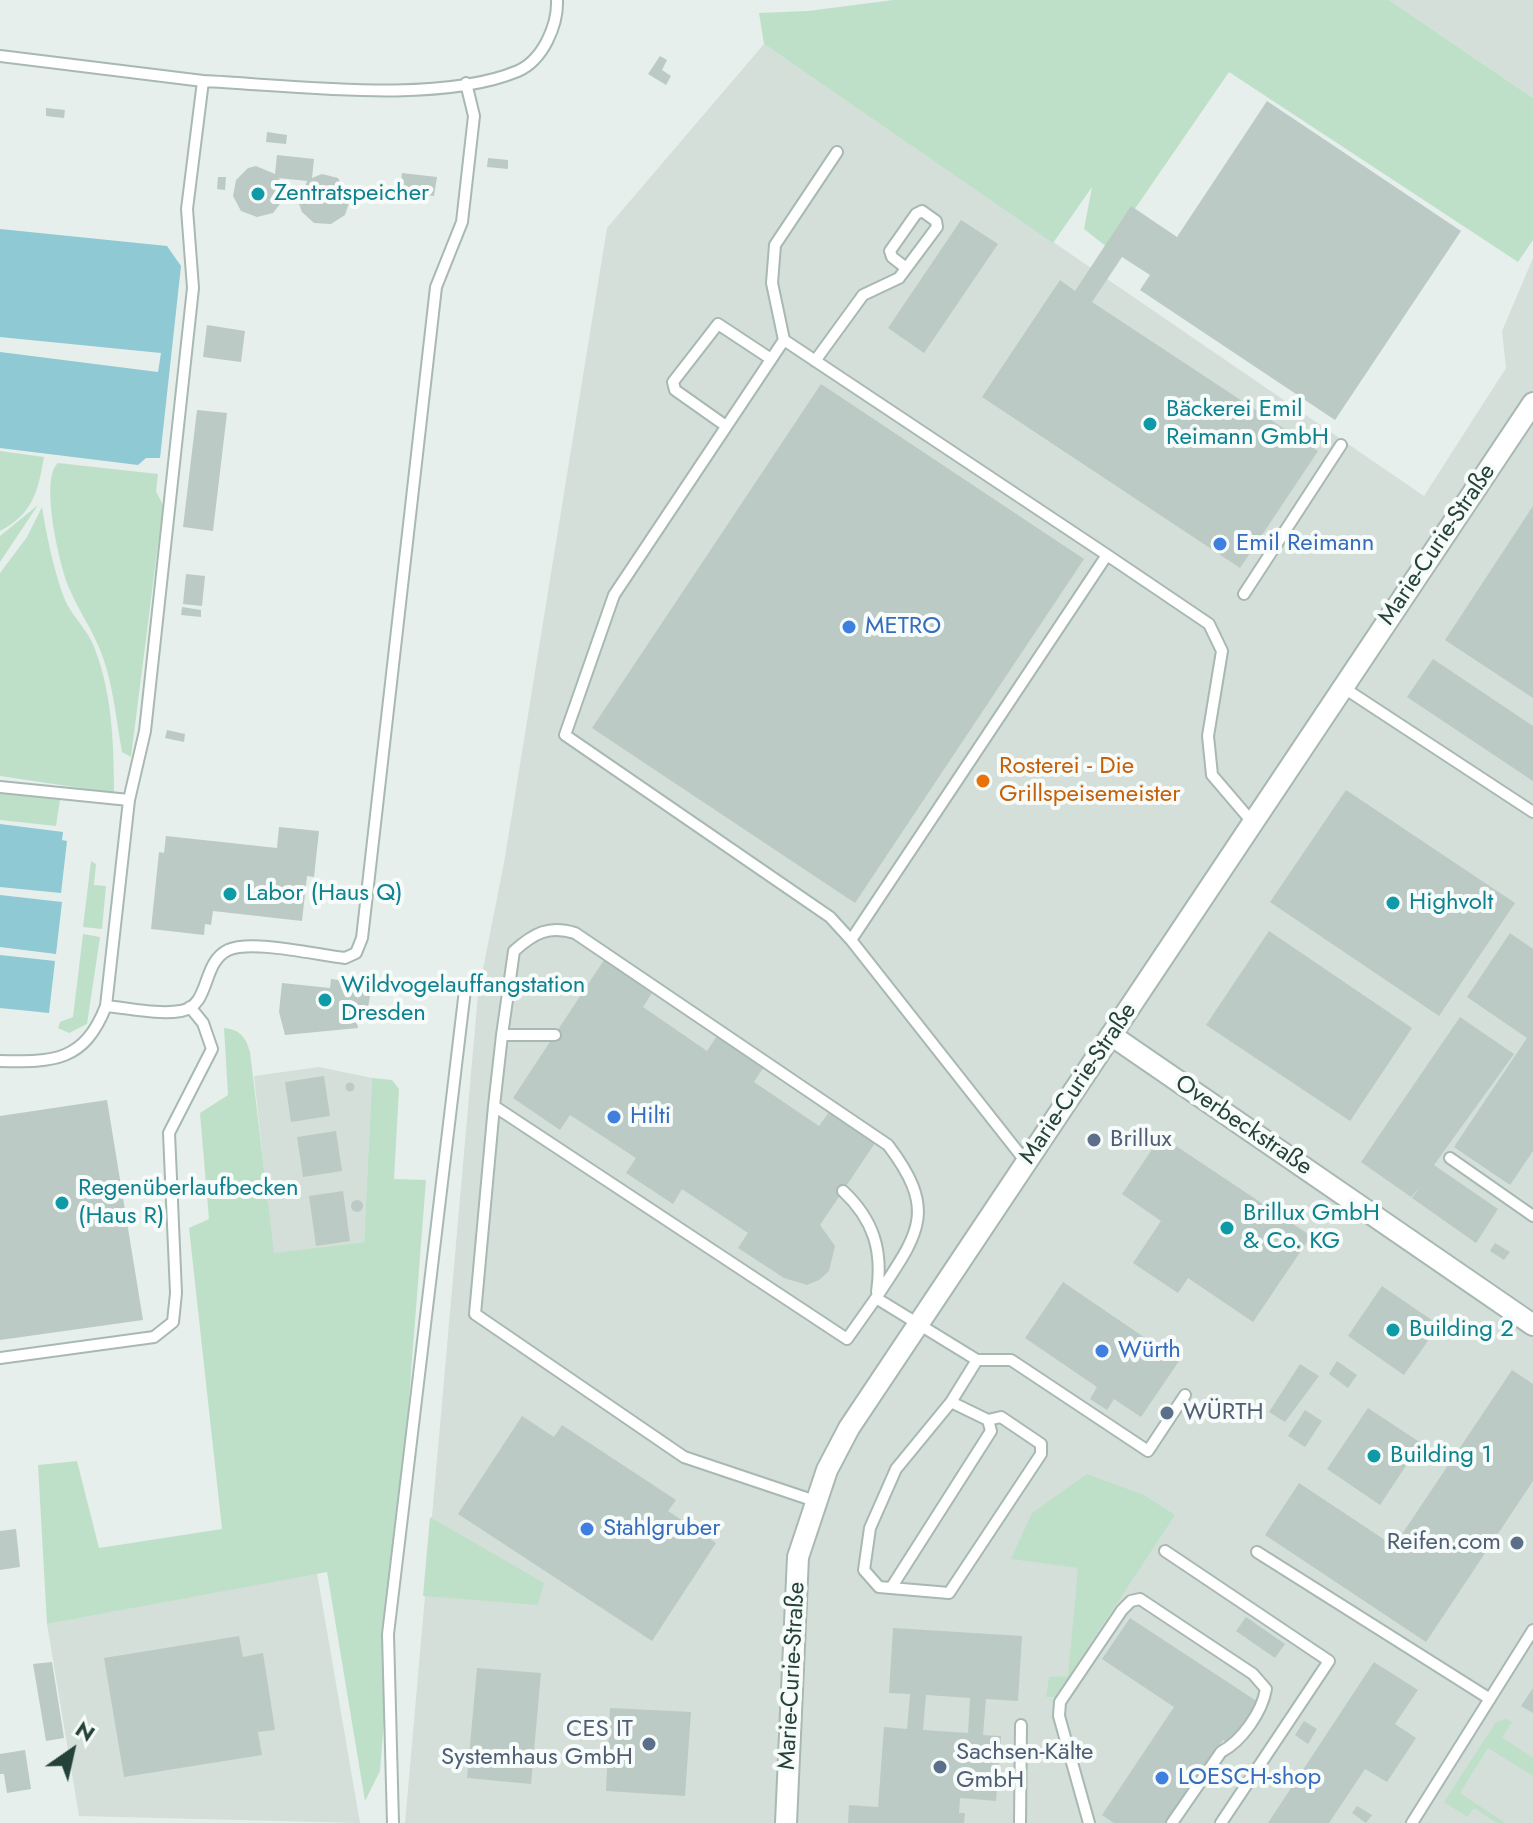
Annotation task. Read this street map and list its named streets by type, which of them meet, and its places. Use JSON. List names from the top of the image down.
{
  "streets": {
    "street": ["Marie-Curie-Straße", "Overbeckstraße"]
  },
  "crossings": [
    ["Marie-Curie-Straße", "Overbeckstraße"]
  ],
  "places": [
    "Zentratspeicher",
    "Bäckerei Emil Reimann GmbH",
    "Emil Reimann",
    "METRO",
    "Rosterei - Die Grillspeisemeister",
    "Labor (Haus Q)",
    "Highvolt",
    "Wildvogelauffangstation Dresden",
    "Hilti",
    "Brillux",
    "Regenüberlaufbecken (Haus R)",
    "Brillux GmbH & Co. KG",
    "Building 2",
    "Würth",
    "WÜRTH",
    "Building 1",
    "Stahlgruber",
    "Reifen.com",
    "CES IT Systemhaus GmbH",
    "Sachsen-Kälte GmbH",
    "LOESCH-shop"
  ],
  "north": "top right"
}
